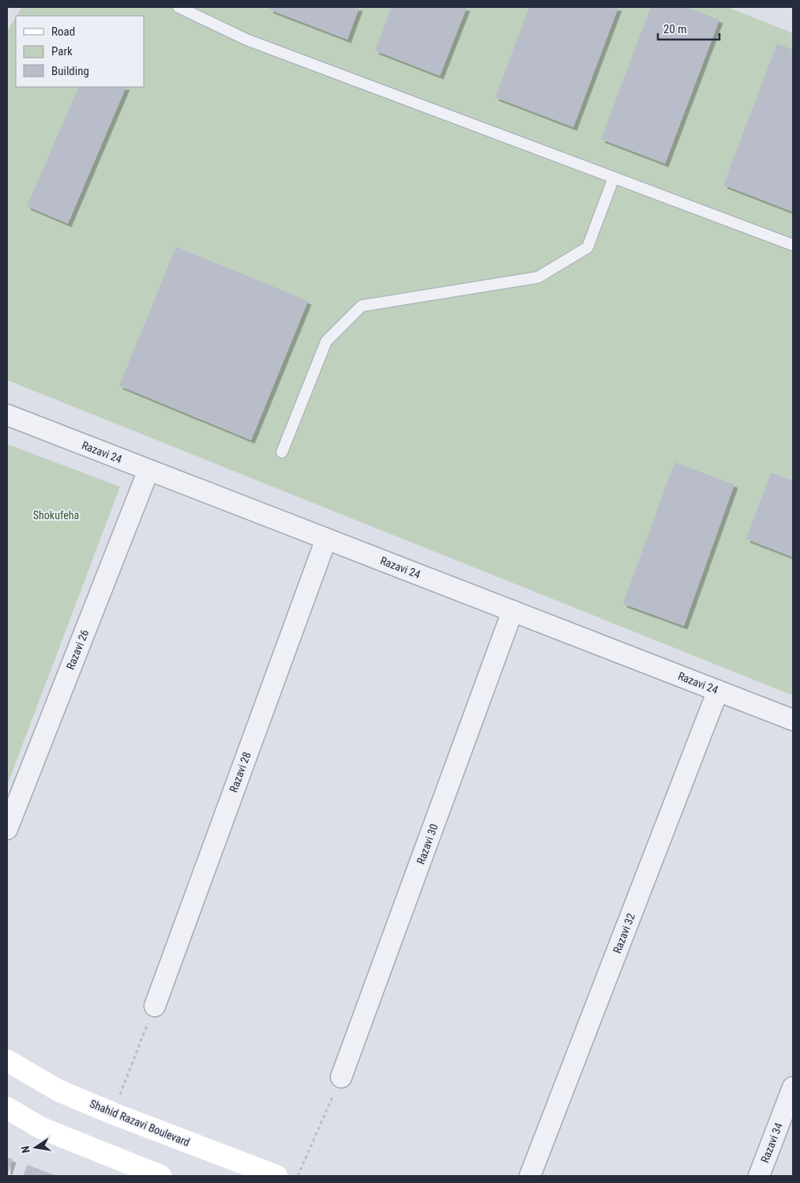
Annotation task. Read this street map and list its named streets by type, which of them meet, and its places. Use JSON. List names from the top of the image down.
{
  "streets": {
    "street": [
      "Razavi 24",
      "Razavi 26",
      "Razavi 28",
      "Razavi 30",
      "Razavi 32",
      "Shahid Razavi Boulevard",
      "Razavi 34"
    ]
  },
  "crossings": [
    ["Razavi 24", "Razavi 26"],
    ["Razavi 24", "Razavi 28"],
    ["Razavi 24", "Razavi 30"],
    ["Razavi 24", "Razavi 32"]
  ],
  "parks": ["Shokufeha"],
  "legend": ["Road", "Park", "Building"],
  "scale_bar": "20 m",
  "north": "left"
}
